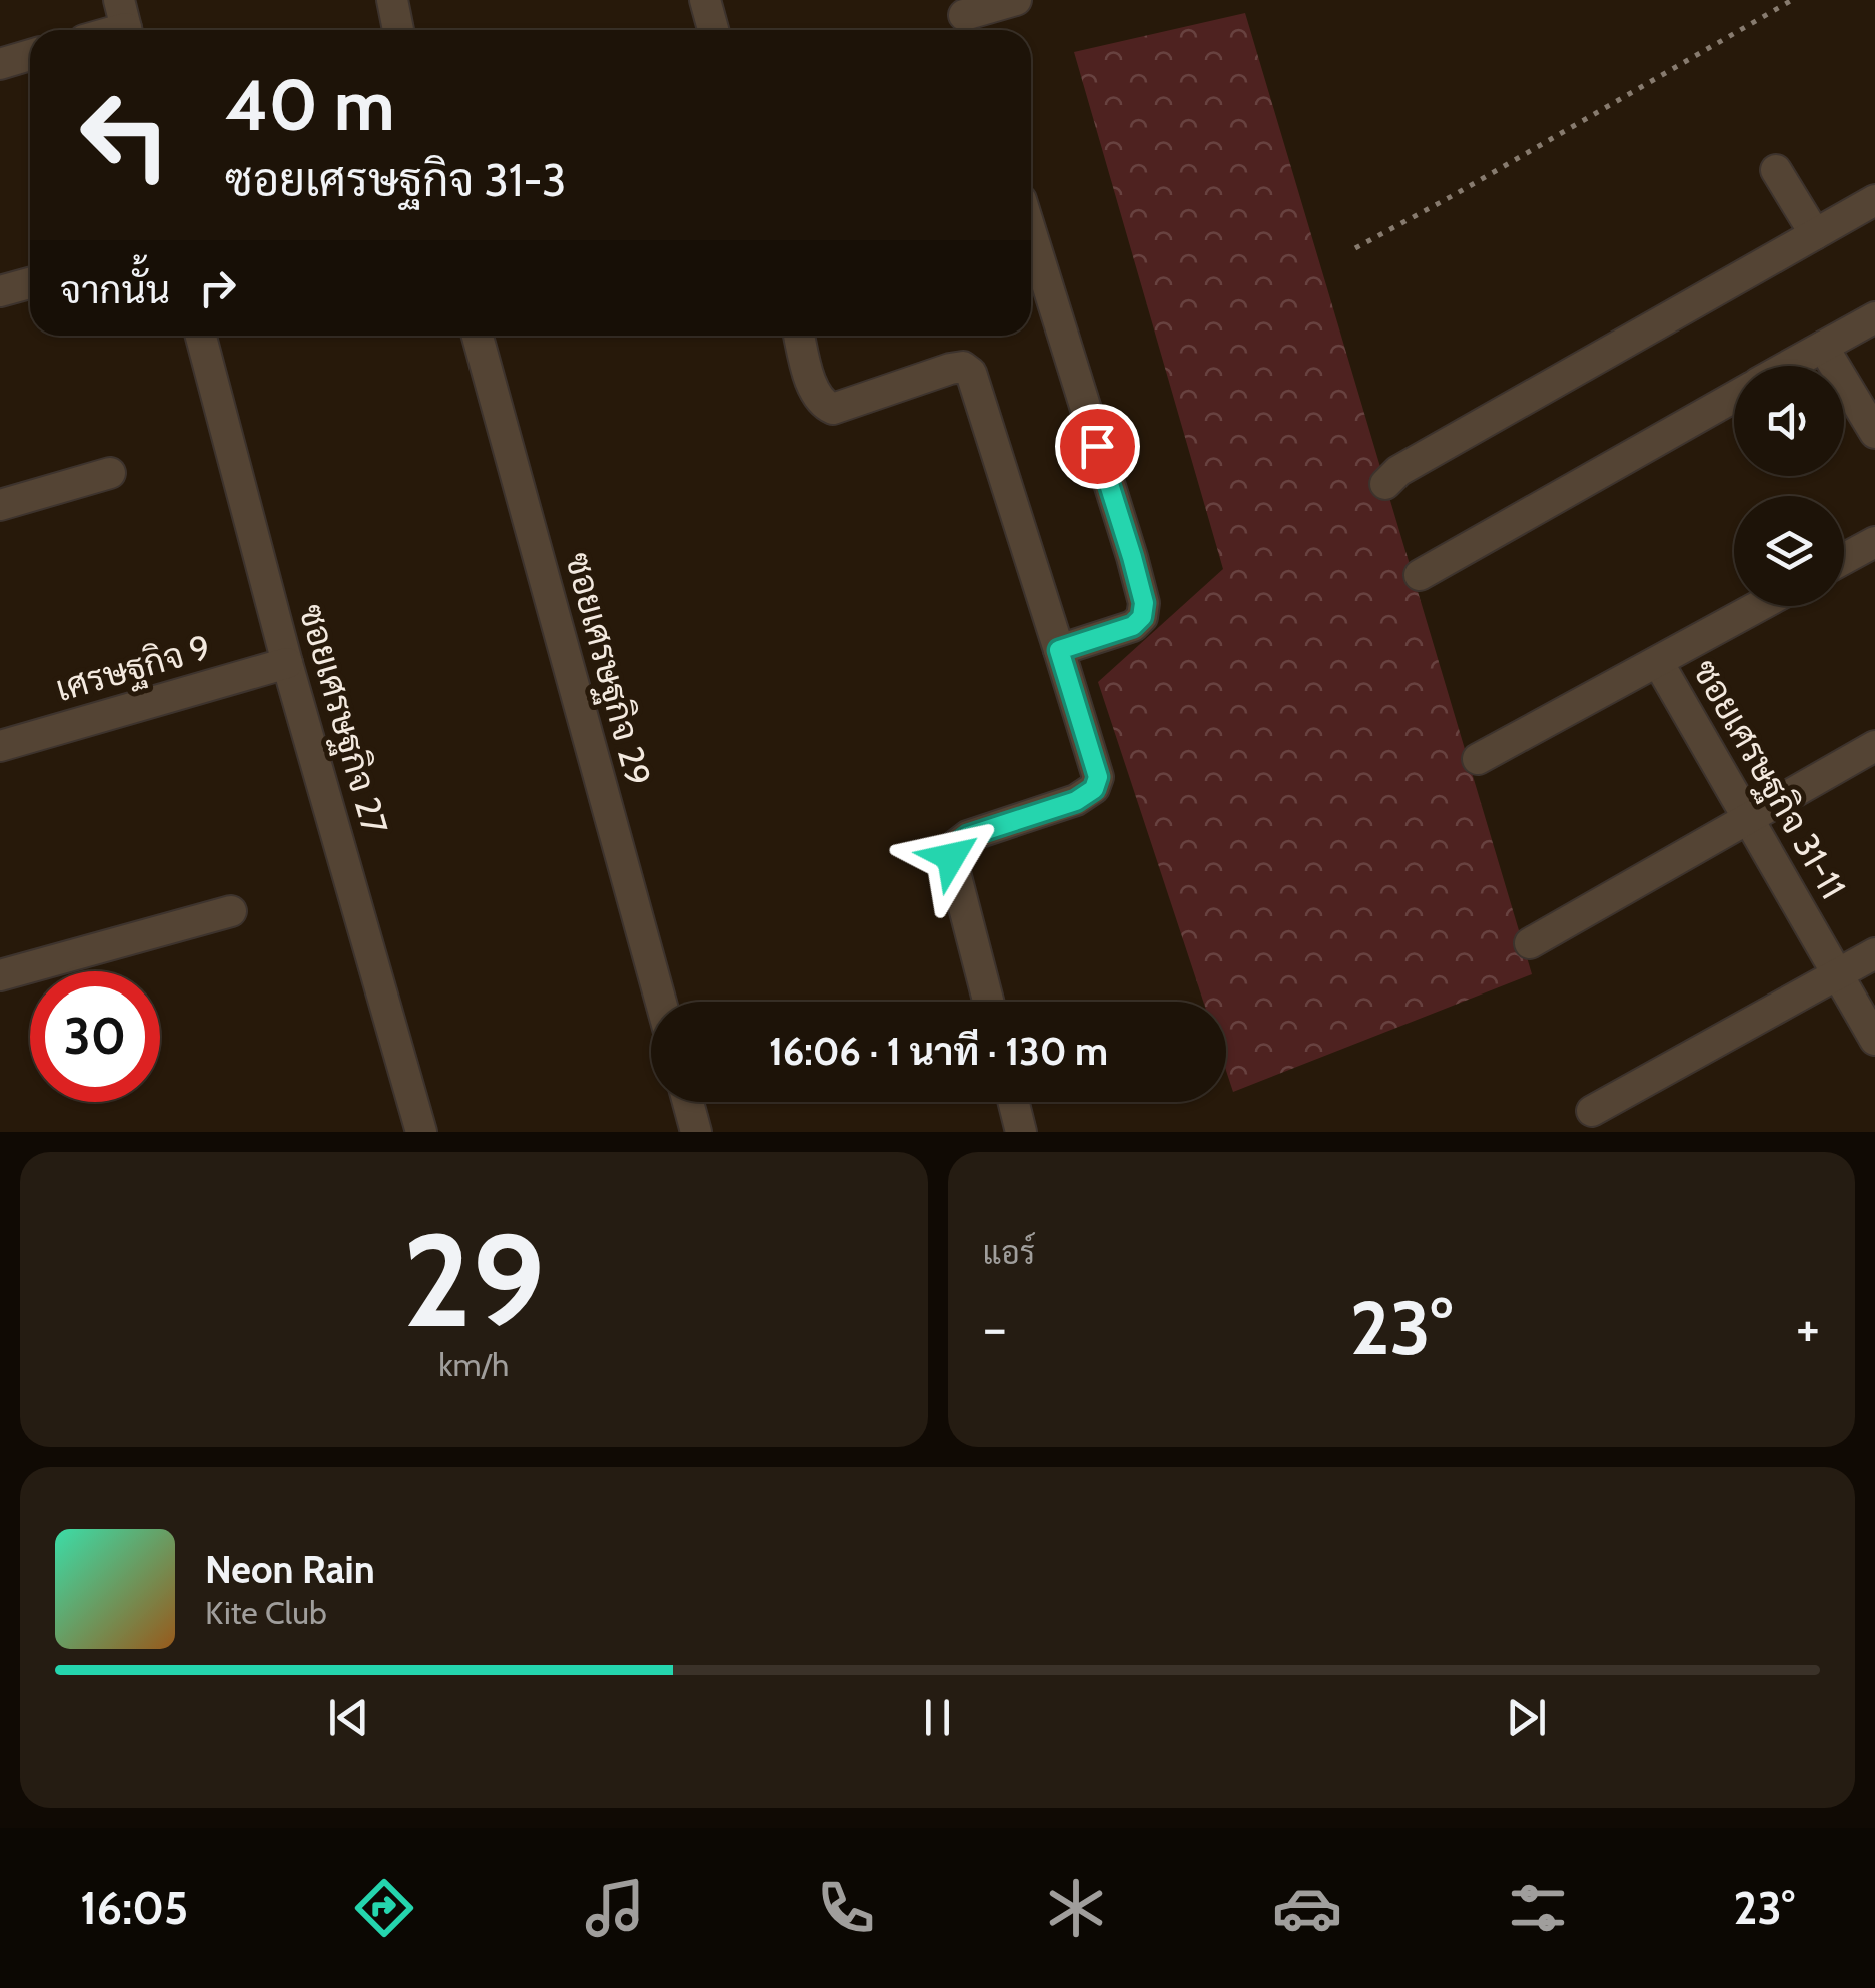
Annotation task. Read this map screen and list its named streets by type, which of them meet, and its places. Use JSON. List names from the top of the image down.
{
  "streets": {
    "street": [
      "เศรษฐกิจ 9",
      "ซอยเศรษฐกิจ 29",
      "ซอยเศรษฐกิจ 27",
      "ซอยเศรษฐกิจ 31-11"
    ]
  },
  "crossings": [
    ["เศรษฐกิจ 9", "ซอยเศรษฐกิจ 27"]
  ],
  "page": {
    "turn": ["40 m", "ซอยเศรษฐกิจ 31-3"],
    "then": "จากนั้น",
    "limit": "30",
    "trip": "16:06 · 1 นาที · 130 m",
    "tile": [
      ["29", "km/h"],
      "แอร์"
    ],
    "heat": ["−", "23°", "+"],
    "song": ["Neon Rain", "Kite Club"],
    "tabs": ["16:05", "23°"]
  }
}
